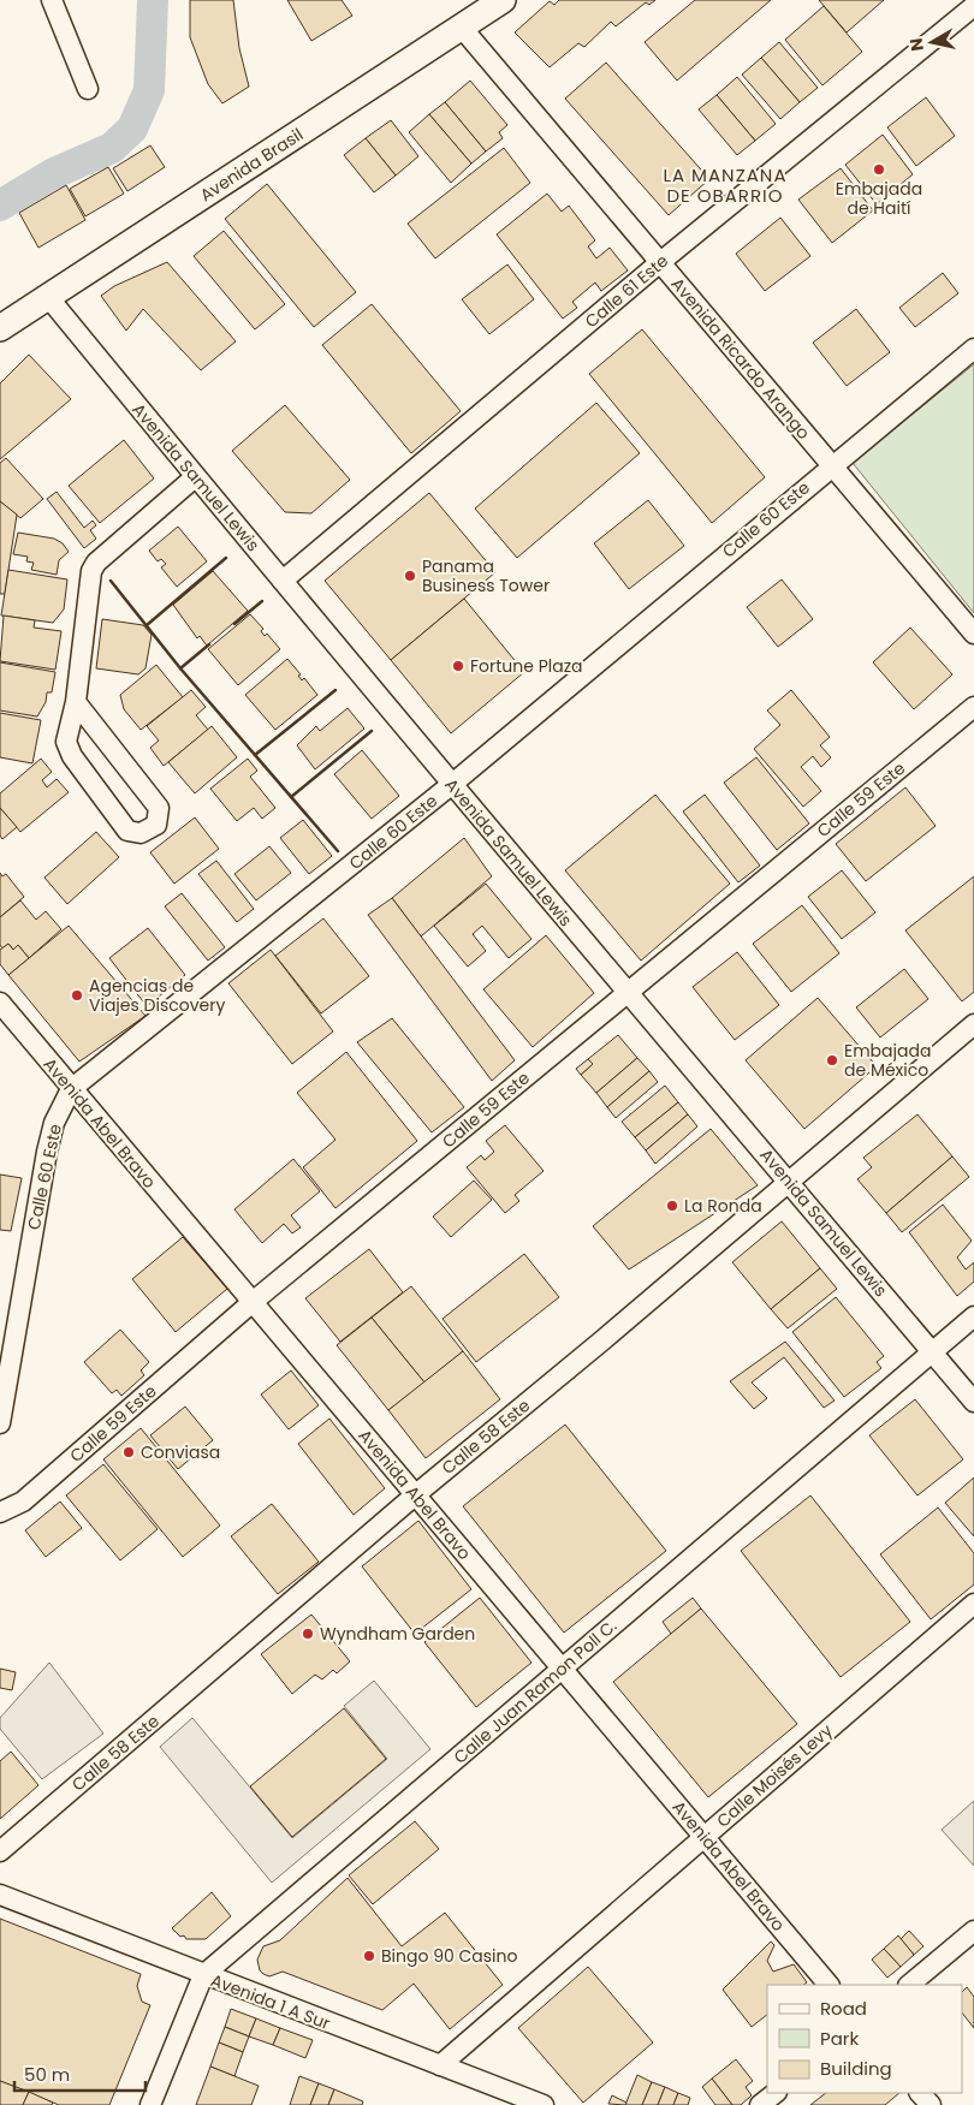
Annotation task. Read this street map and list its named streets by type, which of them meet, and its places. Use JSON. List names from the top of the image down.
{
  "streets": {
    "main road": ["Avenida Brasil"],
    "street": [
      "Calle 61 Este",
      "Avenida Ricardo Arango",
      "Avenida Samuel Lewis",
      "Calle 60 Este",
      "Calle 59 Este",
      "Avenida Abel Bravo",
      "Calle 58 Este",
      "Calle Juan Ramon Poll C.",
      "Calle Moisés Levy",
      "Avenida 1 A Sur"
    ]
  },
  "crossings": [
    ["Avenida Brasil", "Avenida Ricardo Arango"],
    ["Avenida Brasil", "Avenida Samuel Lewis"],
    ["Calle 61 Este", "Avenida Ricardo Arango"],
    ["Calle 61 Este", "Avenida Samuel Lewis"],
    ["Avenida Ricardo Arango", "Calle 60 Este"],
    ["Avenida Samuel Lewis", "Calle 60 Este"],
    ["Avenida Samuel Lewis", "Calle 59 Este"],
    ["Avenida Samuel Lewis", "Calle 58 Este"],
    ["Avenida Samuel Lewis", "Calle Juan Ramon Poll C."],
    ["Calle 60 Este", "Avenida Abel Bravo"],
    ["Calle 59 Este", "Avenida Abel Bravo"],
    ["Avenida Abel Bravo", "Calle 58 Este"],
    ["Avenida Abel Bravo", "Calle Juan Ramon Poll C."],
    ["Avenida Abel Bravo", "Calle Moisés Levy"],
    ["Calle Juan Ramon Poll C.", "Avenida 1 A Sur"],
    ["Calle Moisés Levy", "Avenida 1 A Sur"]
  ],
  "districts": ["LA MANZANA DE OBARRIO"],
  "places": [
    "Embajada de Haití",
    "Panama Business Tower",
    "Fortune Plaza",
    "Agencias de Viajes Discovery",
    "Embajada de México",
    "La Ronda",
    "Conviasa",
    "Wyndham Garden",
    "Bingo 90 Casino"
  ],
  "legend": ["Road", "Park", "Building"],
  "scale_bar": "50 m",
  "north": "left"
}
